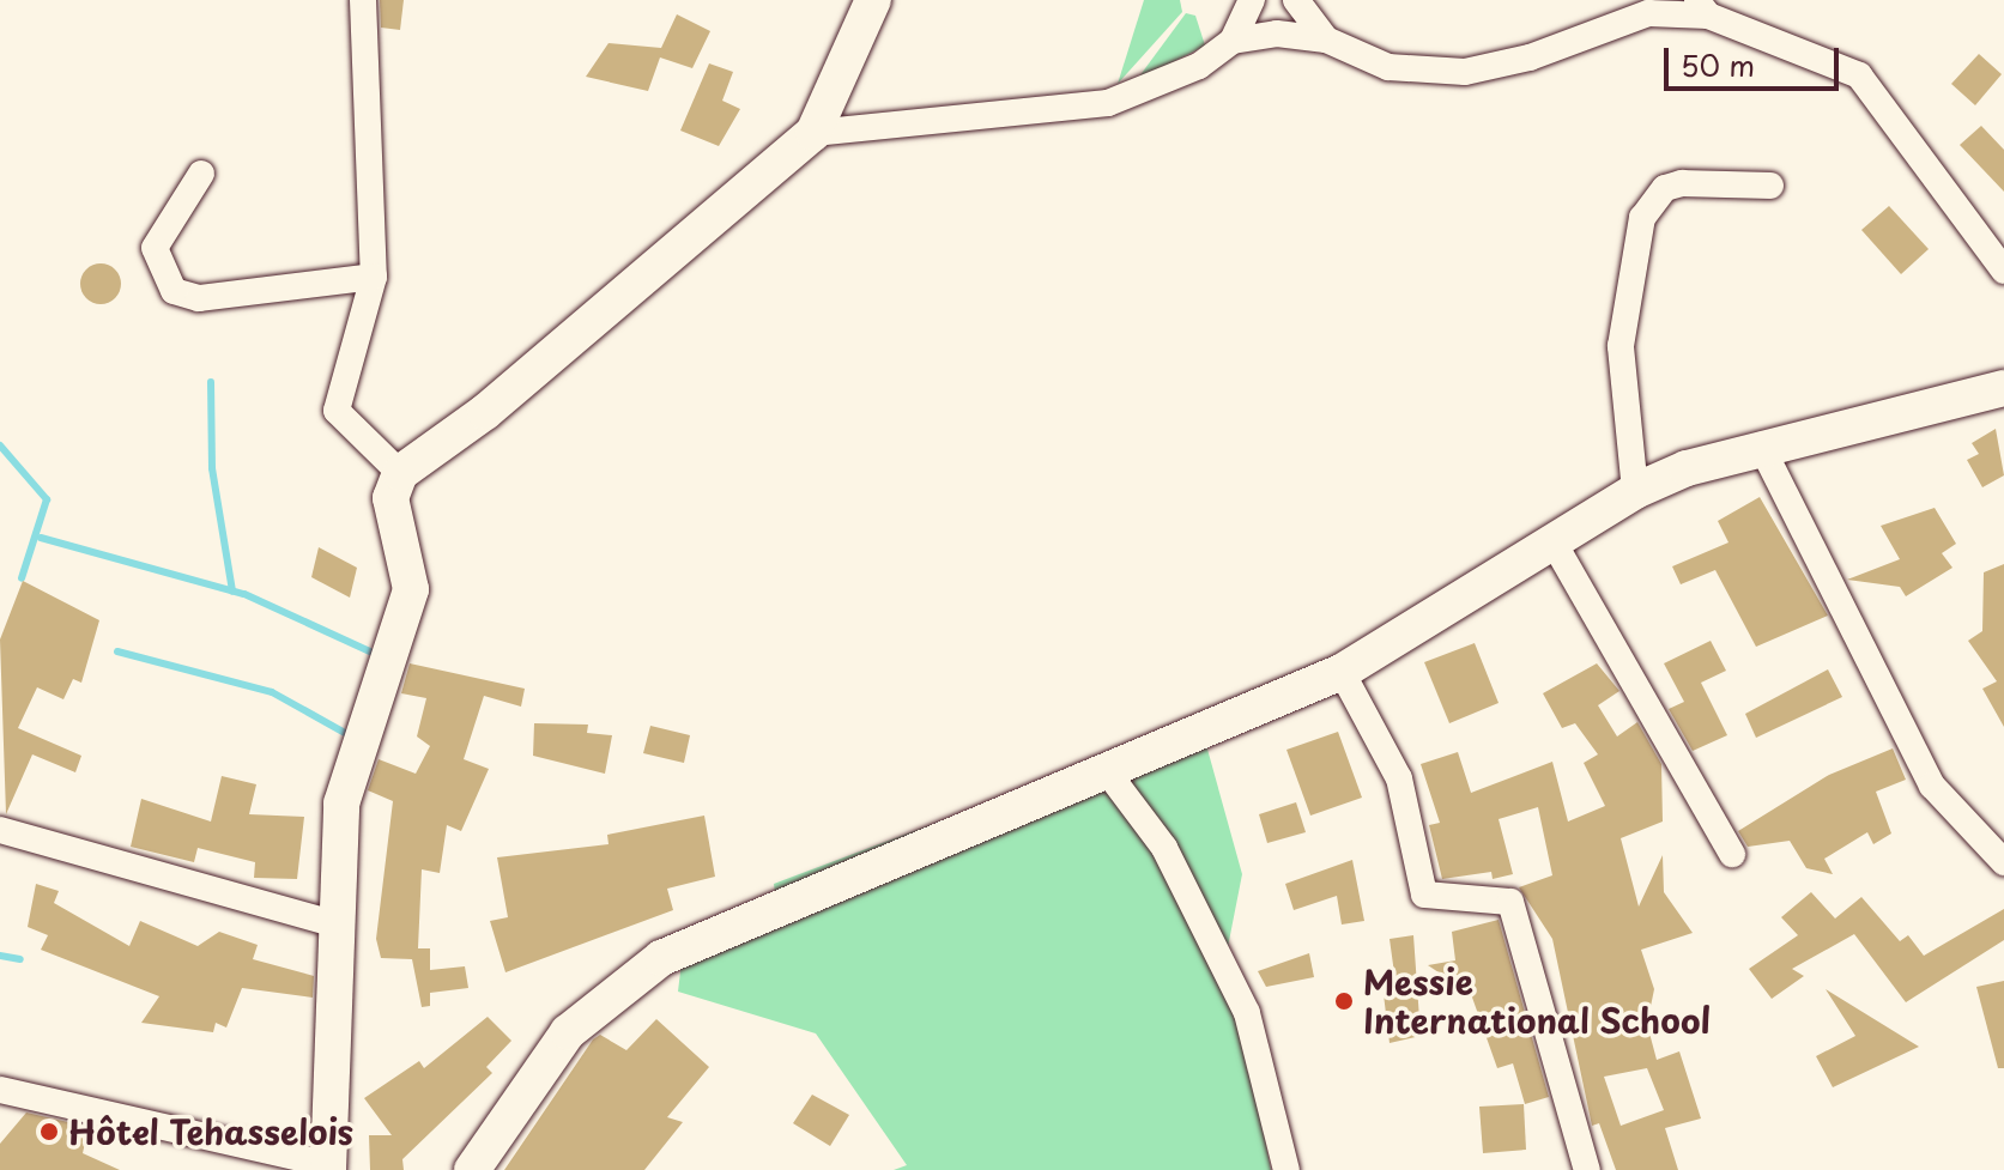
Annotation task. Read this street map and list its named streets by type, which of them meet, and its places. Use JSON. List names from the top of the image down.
{
  "places": ["Messie International School", "Hôtel Tehasselois"],
  "scale_bar": "50 m"
}
